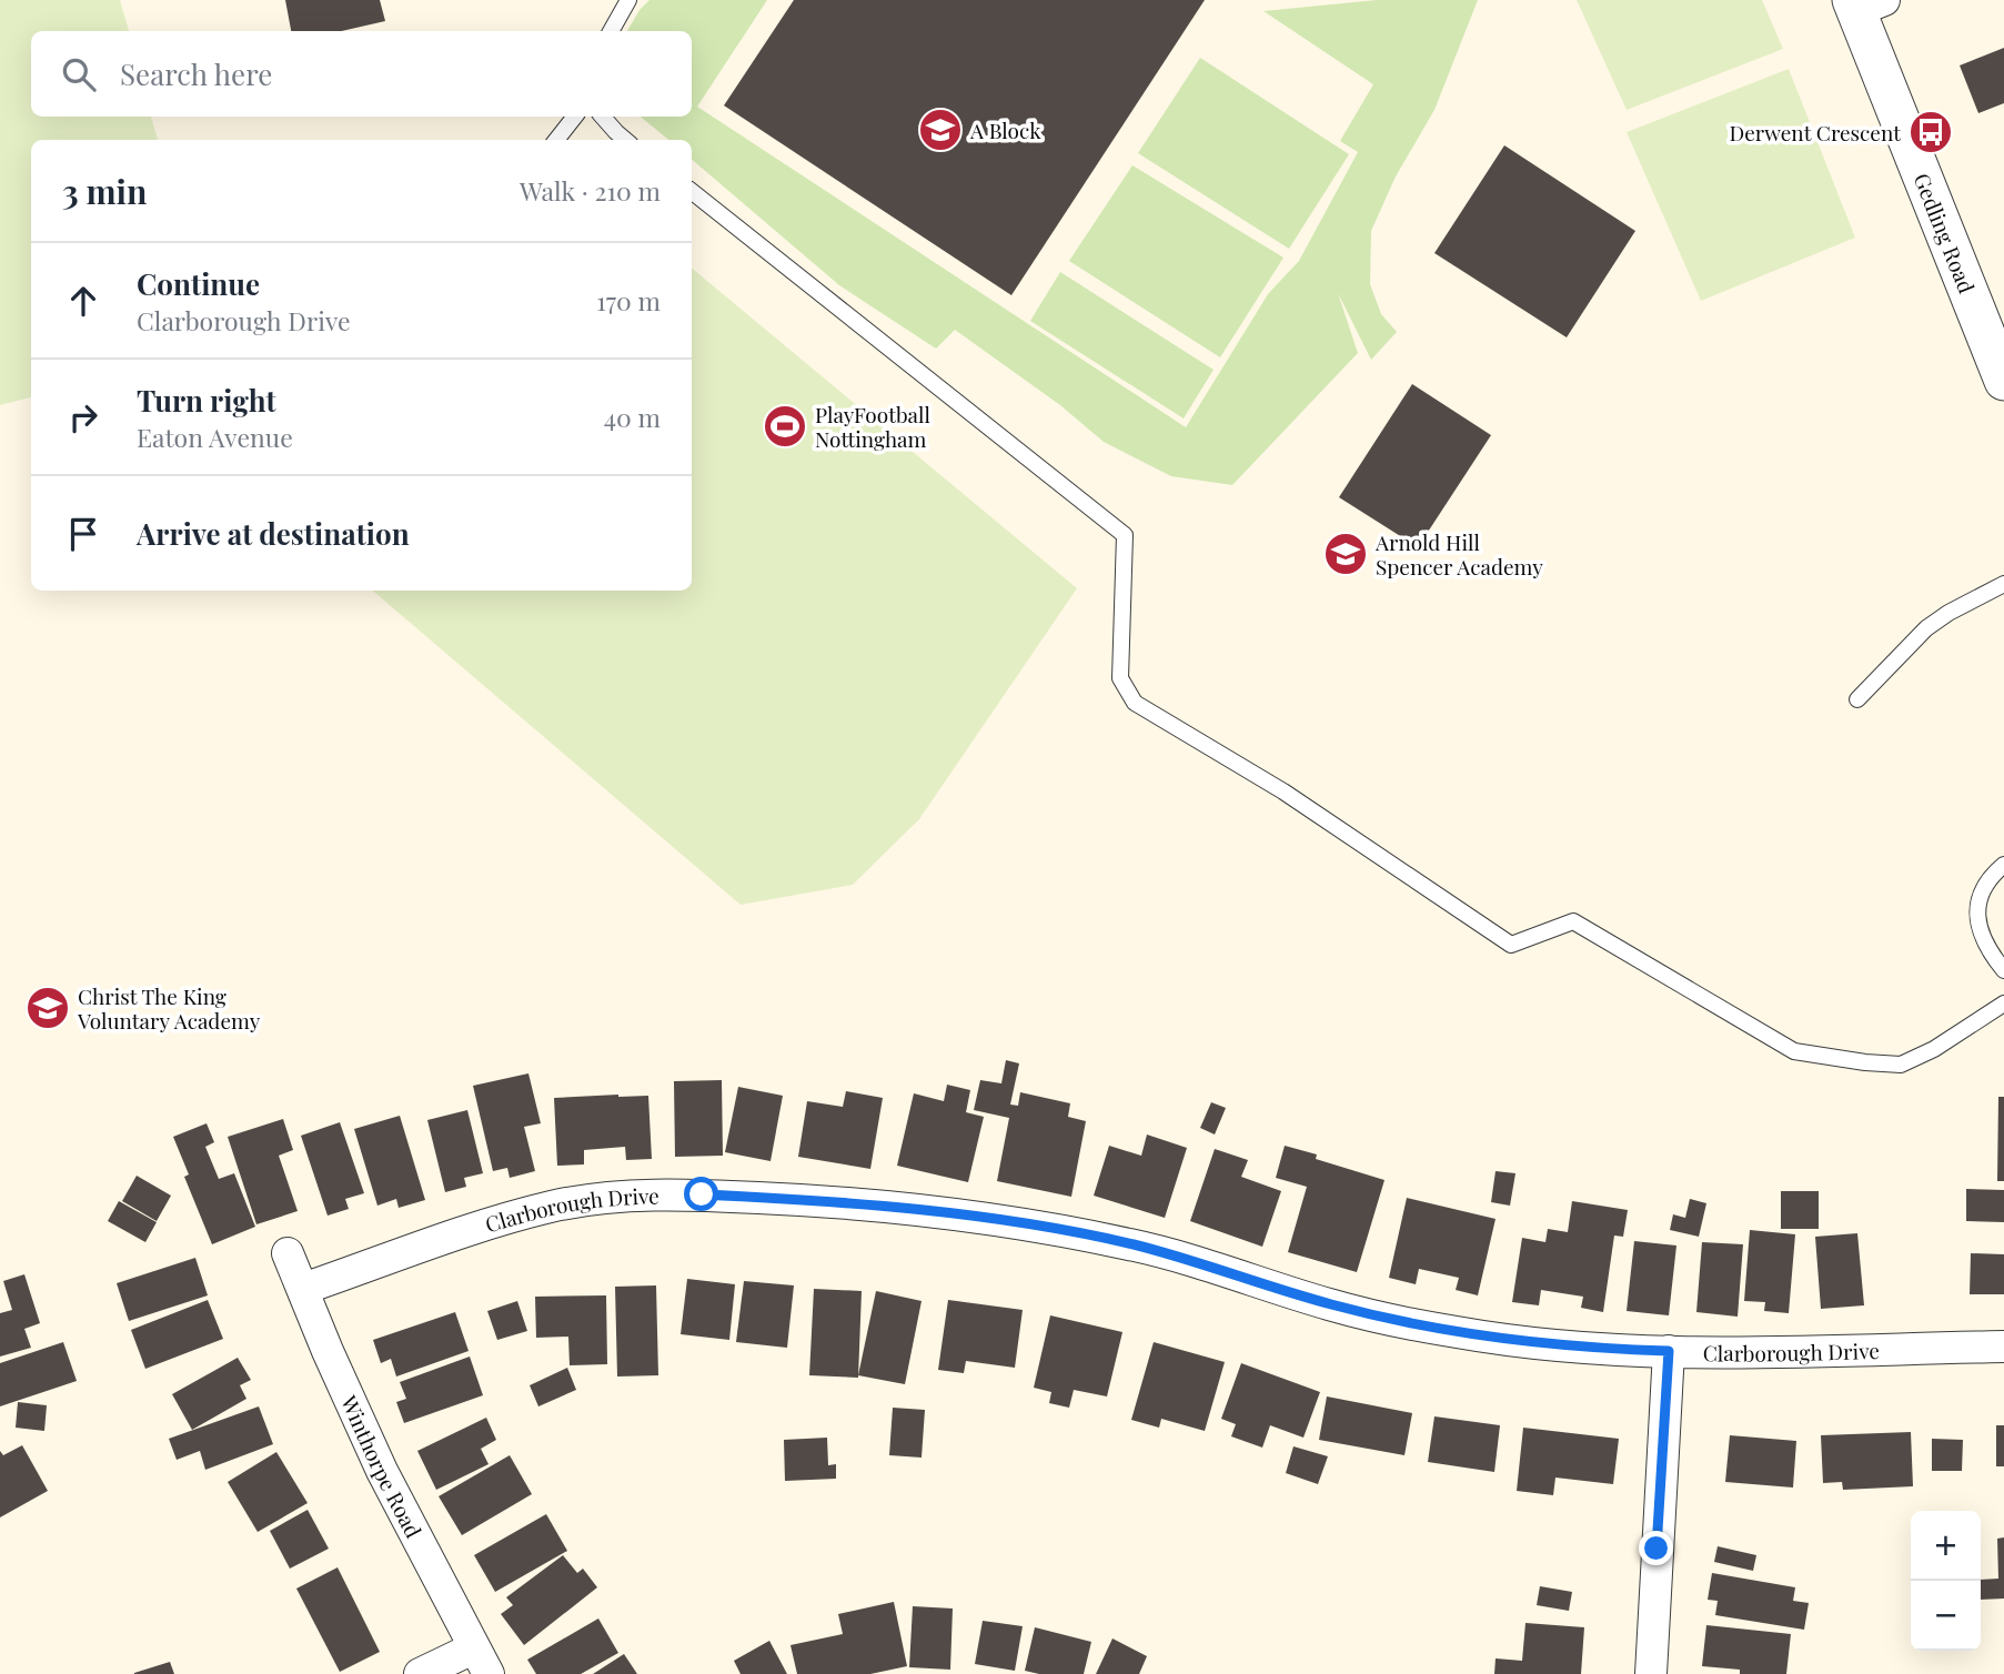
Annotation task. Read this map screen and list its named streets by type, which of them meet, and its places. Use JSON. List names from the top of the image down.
{
  "streets": {
    "street": ["Gedling Road", "Clarborough Drive", "Winthorpe Road"]
  },
  "crossings": [
    ["Clarborough Drive", "Winthorpe Road"]
  ],
  "places": {
    "school or university": ["A Block", "Arnold Hill Spencer Academy", "Christ The King Voluntary Academy"],
    "bus stop": ["Derwent Crescent"],
    "sports": ["PlayFootball Nottingham"]
  },
  "page": {
    "search": "Search here",
    "heading": ["3 min", "Walk · 210 m"],
    "list": [
      ["Continue", "Clarborough Drive", "170 m"],
      ["Turn right", "Eaton Avenue", "40 m"],
      "Arrive at destination"
    ],
    "map_buttons": ["+", "−"]
  }
}
